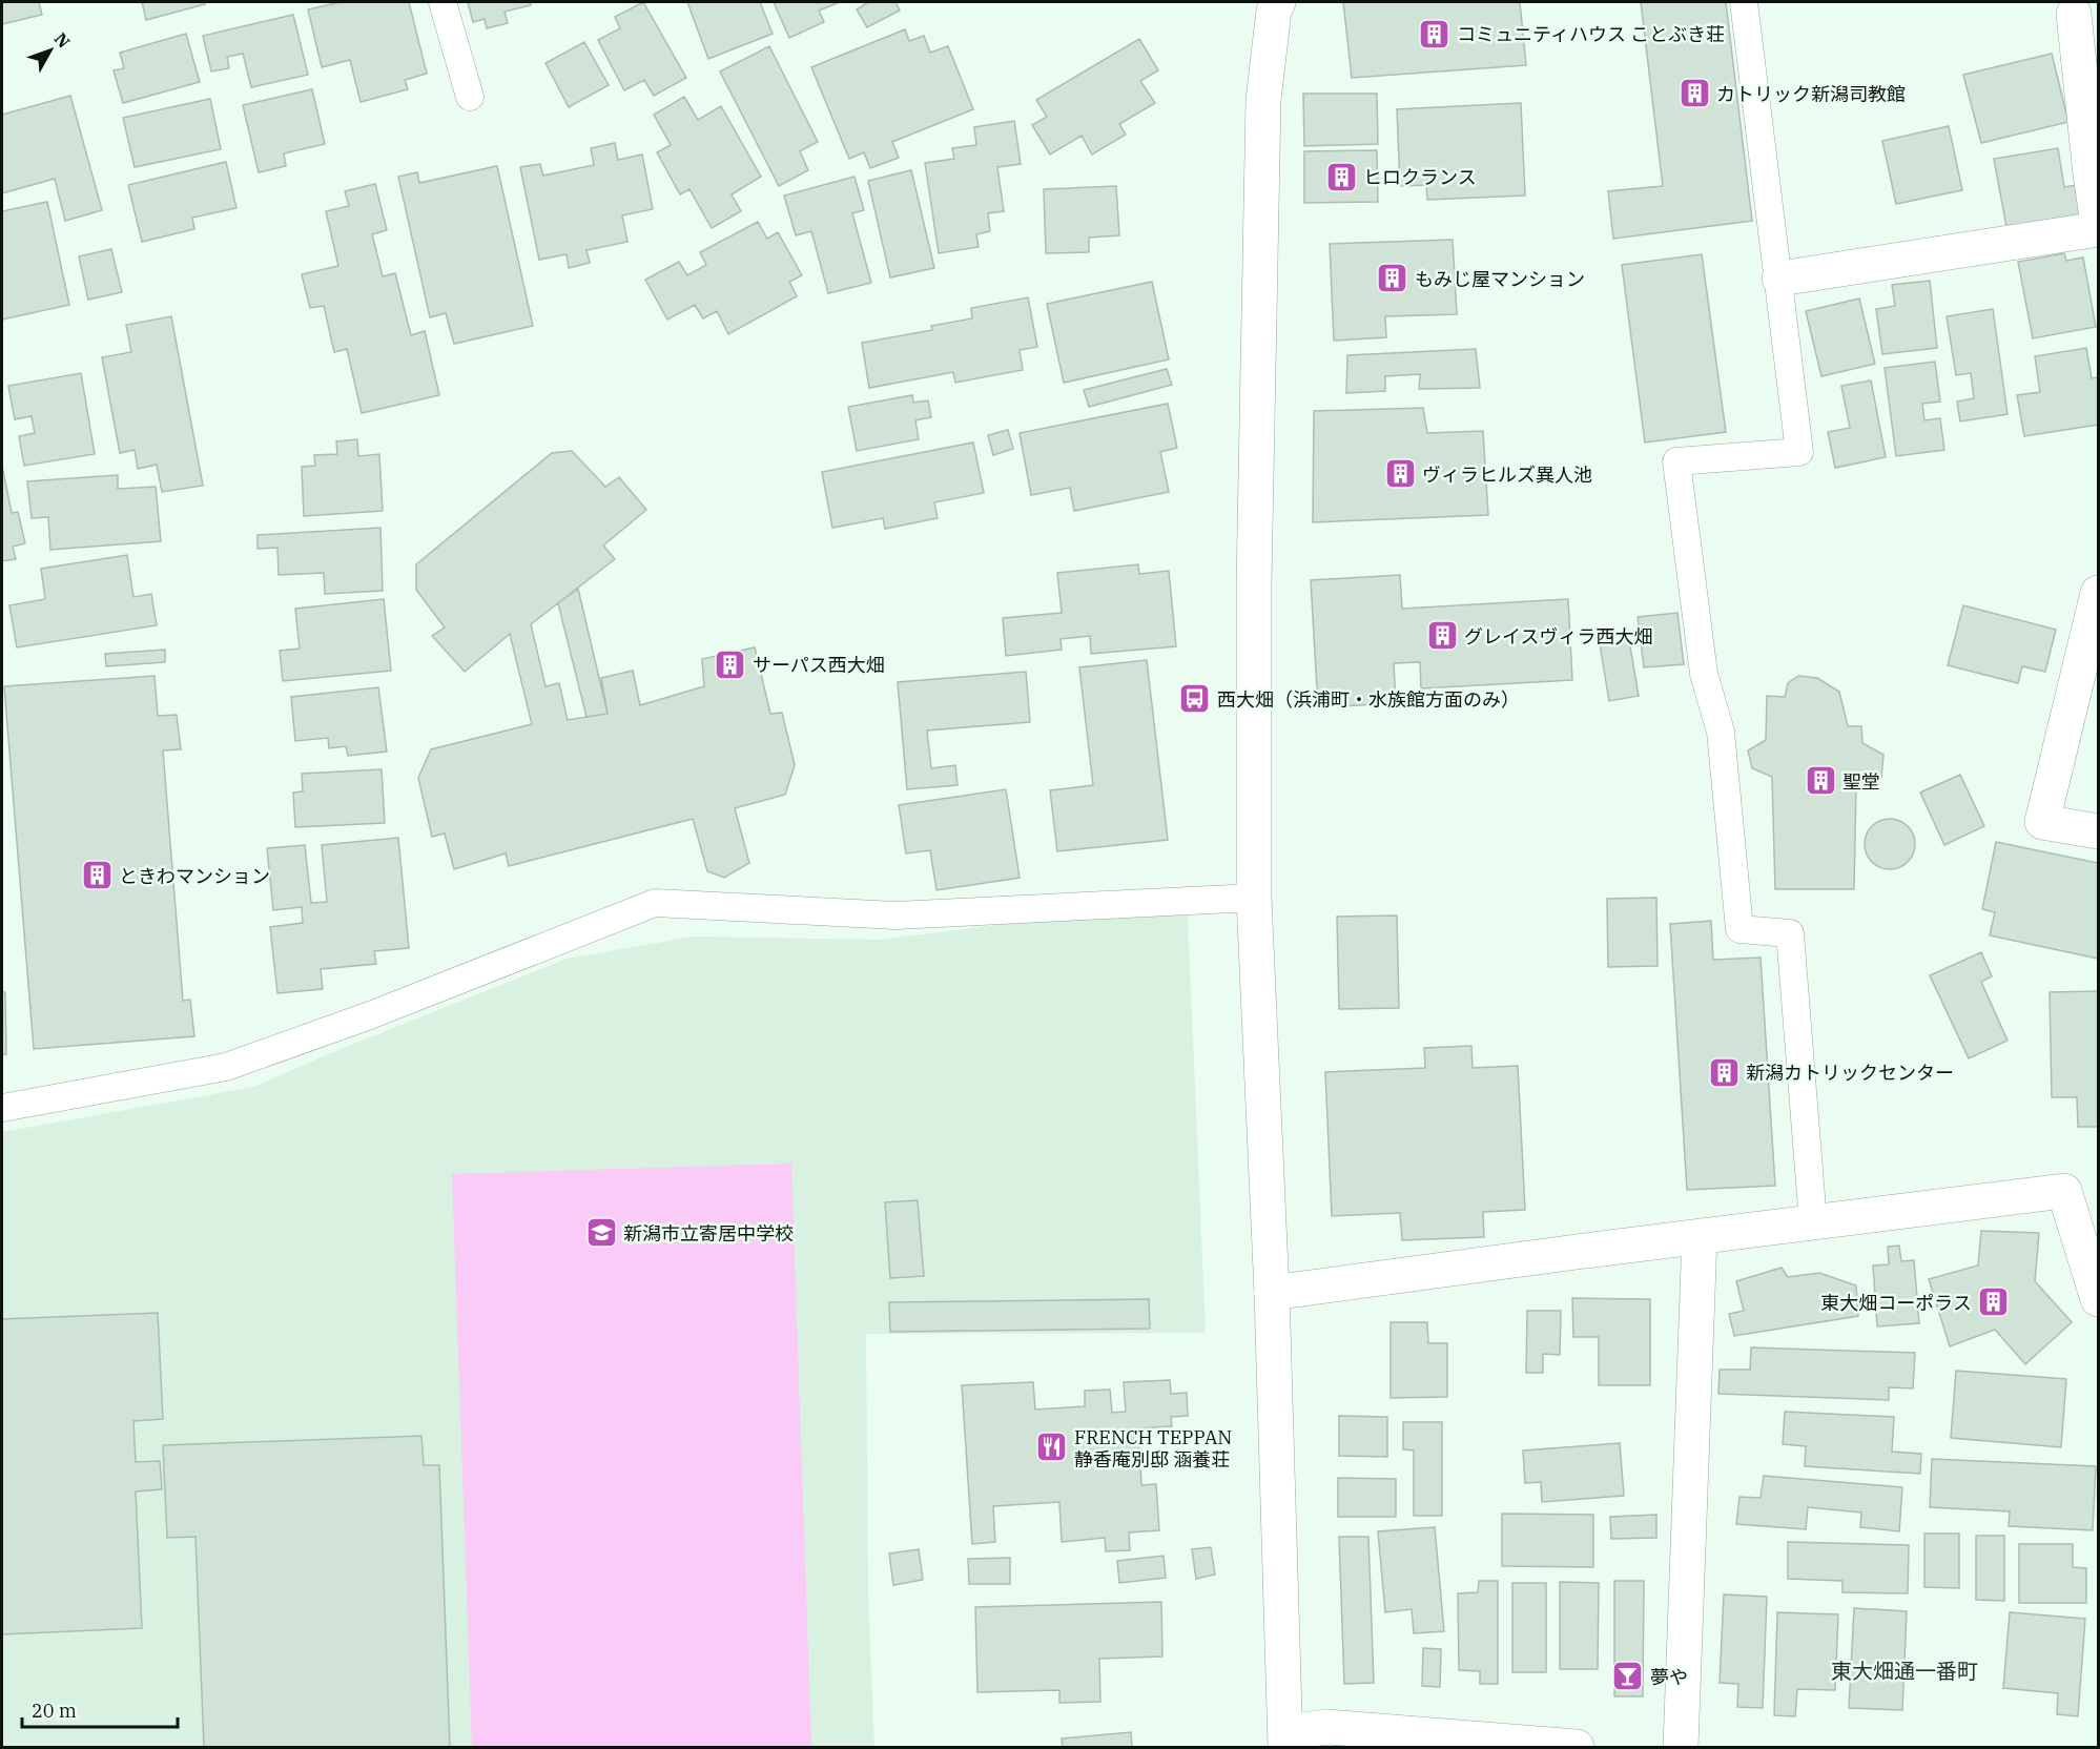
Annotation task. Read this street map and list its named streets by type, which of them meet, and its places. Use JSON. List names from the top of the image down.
{
  "districts": ["東大畑通一番町"],
  "places": {
    "building": [
      "コミュニティハウス ことぶき荘",
      "カトリック新潟司教館",
      "ヒロクランス",
      "もみじ屋マンション",
      "ヴィラヒルズ異人池",
      "グレイスヴィラ西大畑",
      "サーパス西大畑",
      "聖堂",
      "ときわマンション",
      "新潟カトリックセンター",
      "東大畑コーポラス"
    ],
    "bus stop": ["西大畑（浜浦町・水族館方面のみ）"],
    "school or university": ["新潟市立寄居中学校"],
    "restaurant": ["FRENCH TEPPAN 静香庵別邸 涵養荘"],
    "bar": ["夢や"]
  },
  "scale_bar": "20 m",
  "north": "top right"
}
